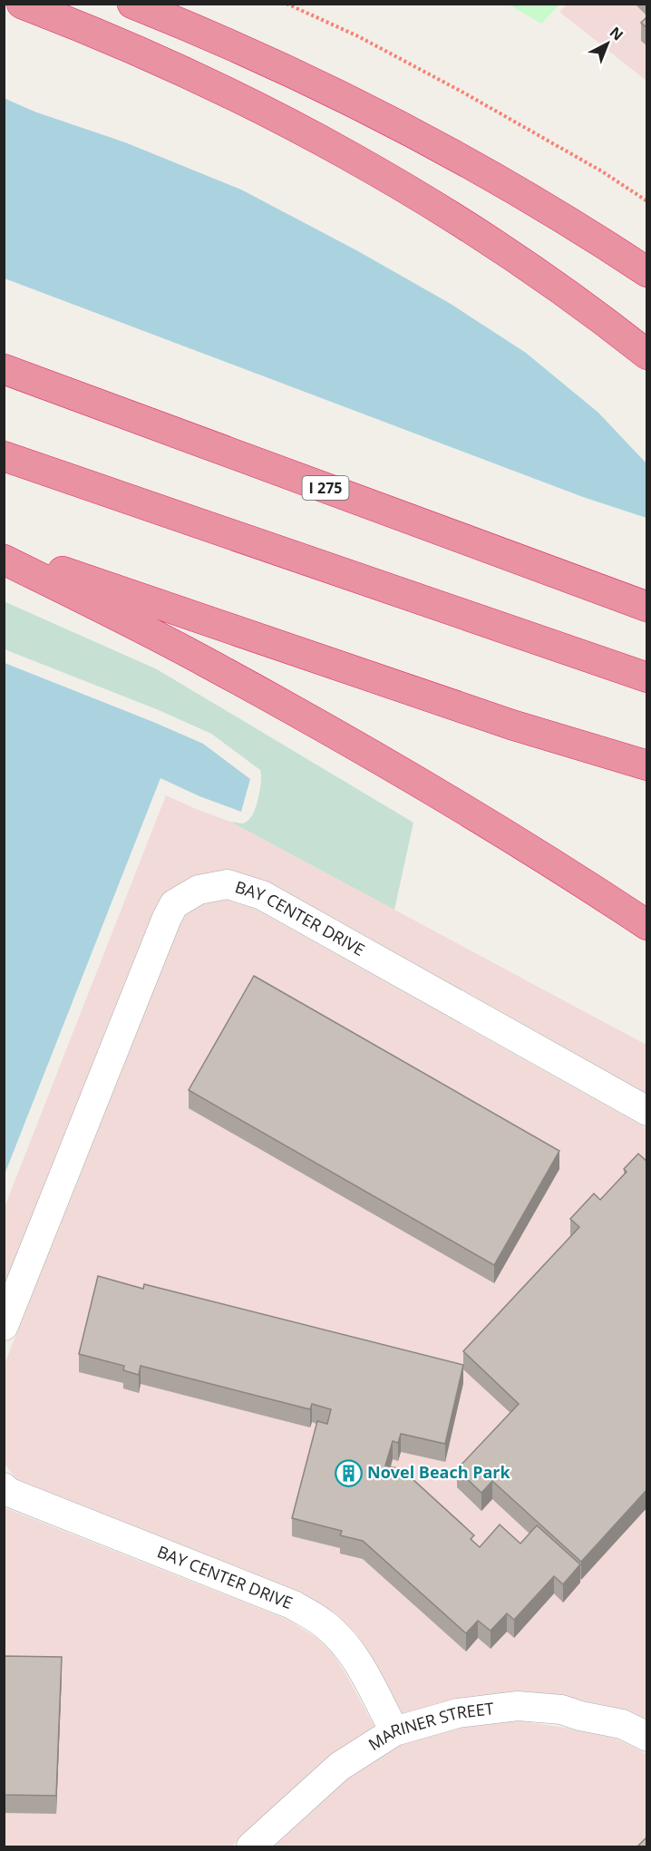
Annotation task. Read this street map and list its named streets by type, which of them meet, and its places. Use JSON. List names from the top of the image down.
{
  "streets": {
    "highway": ["I 275"],
    "street": ["BAY CENTER DRIVE", "MARINER STREET"]
  },
  "crossings": [
    ["BAY CENTER DRIVE", "MARINER STREET"]
  ],
  "places": {
    "building": ["Novel Beach Park"]
  },
  "north": "top right"
}
